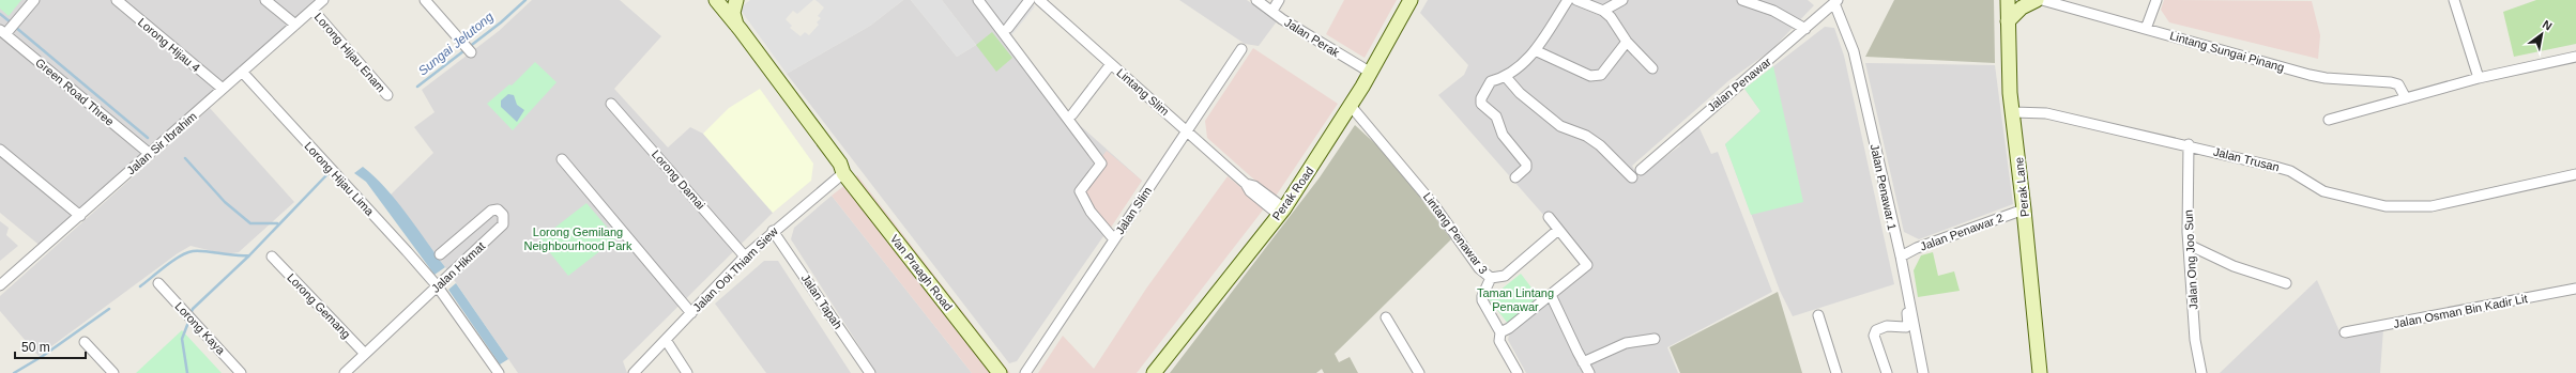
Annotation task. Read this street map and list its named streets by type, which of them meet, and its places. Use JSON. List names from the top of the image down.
{
  "streets": {
    "main road": ["Perak Lane", "Perak Road", "Van Praagh Road"],
    "street": [
      "Jalan Perak",
      "Lorong Hijau 4",
      "Lintang Sungai Pinang",
      "Lorong Hijau Enam",
      "Jalan Penawar",
      "Green Road Three",
      "Lintang Slim",
      "Jalan Sir Ibrahim",
      "Jalan Trusan",
      "Lorong Hijau Lima",
      "Lorong Damai",
      "Jalan Penawar 1",
      "Jalan Slim",
      "Jalan Penawar 2",
      "Lintang Penawar 3",
      "Jalan Ong Joo Sun",
      "Jalan Hikmat",
      "Jalan Ooi Thiam Siew",
      "Jalan Tapah",
      "Lorong Gemang",
      "Jalan Osman Bin Kadir Lit",
      "Lorong Kaya"
    ]
  },
  "crossings": [
    ["Jalan Perak", "Perak Road"],
    ["Lorong Hijau 4", "Jalan Sir Ibrahim"],
    ["Lorong Hijau Enam", "Jalan Sir Ibrahim"],
    ["Jalan Penawar", "Jalan Penawar 1"],
    ["Green Road Three", "Jalan Sir Ibrahim"],
    ["Lintang Slim", "Perak Road"],
    ["Lintang Slim", "Jalan Slim"],
    ["Jalan Sir Ibrahim", "Lorong Hijau Lima"],
    ["Jalan Trusan", "Perak Lane"],
    ["Jalan Trusan", "Jalan Ong Joo Sun"],
    ["Lorong Hijau Lima", "Jalan Hikmat"],
    ["Lorong Damai", "Jalan Ooi Thiam Siew"],
    ["Jalan Penawar 1", "Jalan Penawar 2"],
    ["Perak Lane", "Jalan Penawar 2"],
    ["Perak Road", "Lintang Penawar 3"],
    ["Jalan Hikmat", "Lorong Gemang"],
    ["Jalan Ooi Thiam Siew", "Van Praagh Road"],
    ["Jalan Ooi Thiam Siew", "Jalan Tapah"]
  ],
  "water": ["Sungai Jelutong"],
  "parks": ["Lorong Gemilang Neighbourhood Park", "Taman Lintang Penawar"],
  "scale_bar": "50 m",
  "north": "top right"
}
